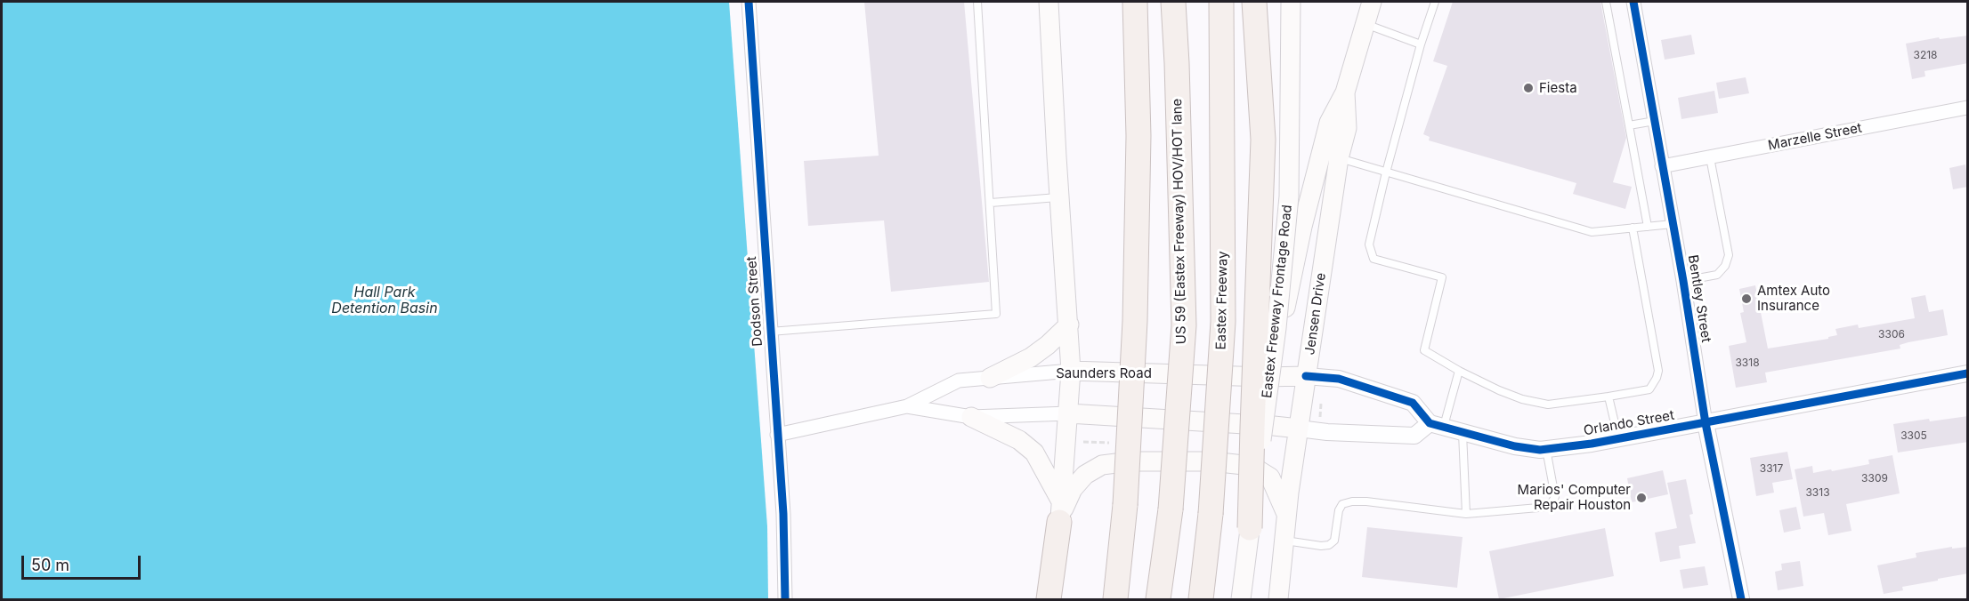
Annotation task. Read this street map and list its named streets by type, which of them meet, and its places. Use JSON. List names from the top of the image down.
{
  "streets": {
    "highway": ["US 59 (Eastex Freeway) HOV/HOT lane", "Eastex Freeway"],
    "main road": ["Eastex Freeway Frontage Road", "Jensen Drive", "Saunders Road"],
    "street": [
      "Marzelle Street",
      "Bentley Street",
      "Dodson Street",
      "Orlando Street"
    ]
  },
  "crossings": [
    ["Marzelle Street", "Bentley Street"],
    ["Bentley Street", "Orlando Street"],
    ["Dodson Street", "Saunders Road"],
    ["Jensen Drive", "Saunders Road"]
  ],
  "water": ["Hall Park Detention Basin"],
  "places": ["Fiesta", "Amtex Auto Insurance", "Marios' Computer Repair Houston"],
  "house_numbers": [
    "3218",
    "3306",
    "3318",
    "3305",
    "3317",
    "3309",
    "3313"
  ],
  "scale_bar": "50 m"
}
